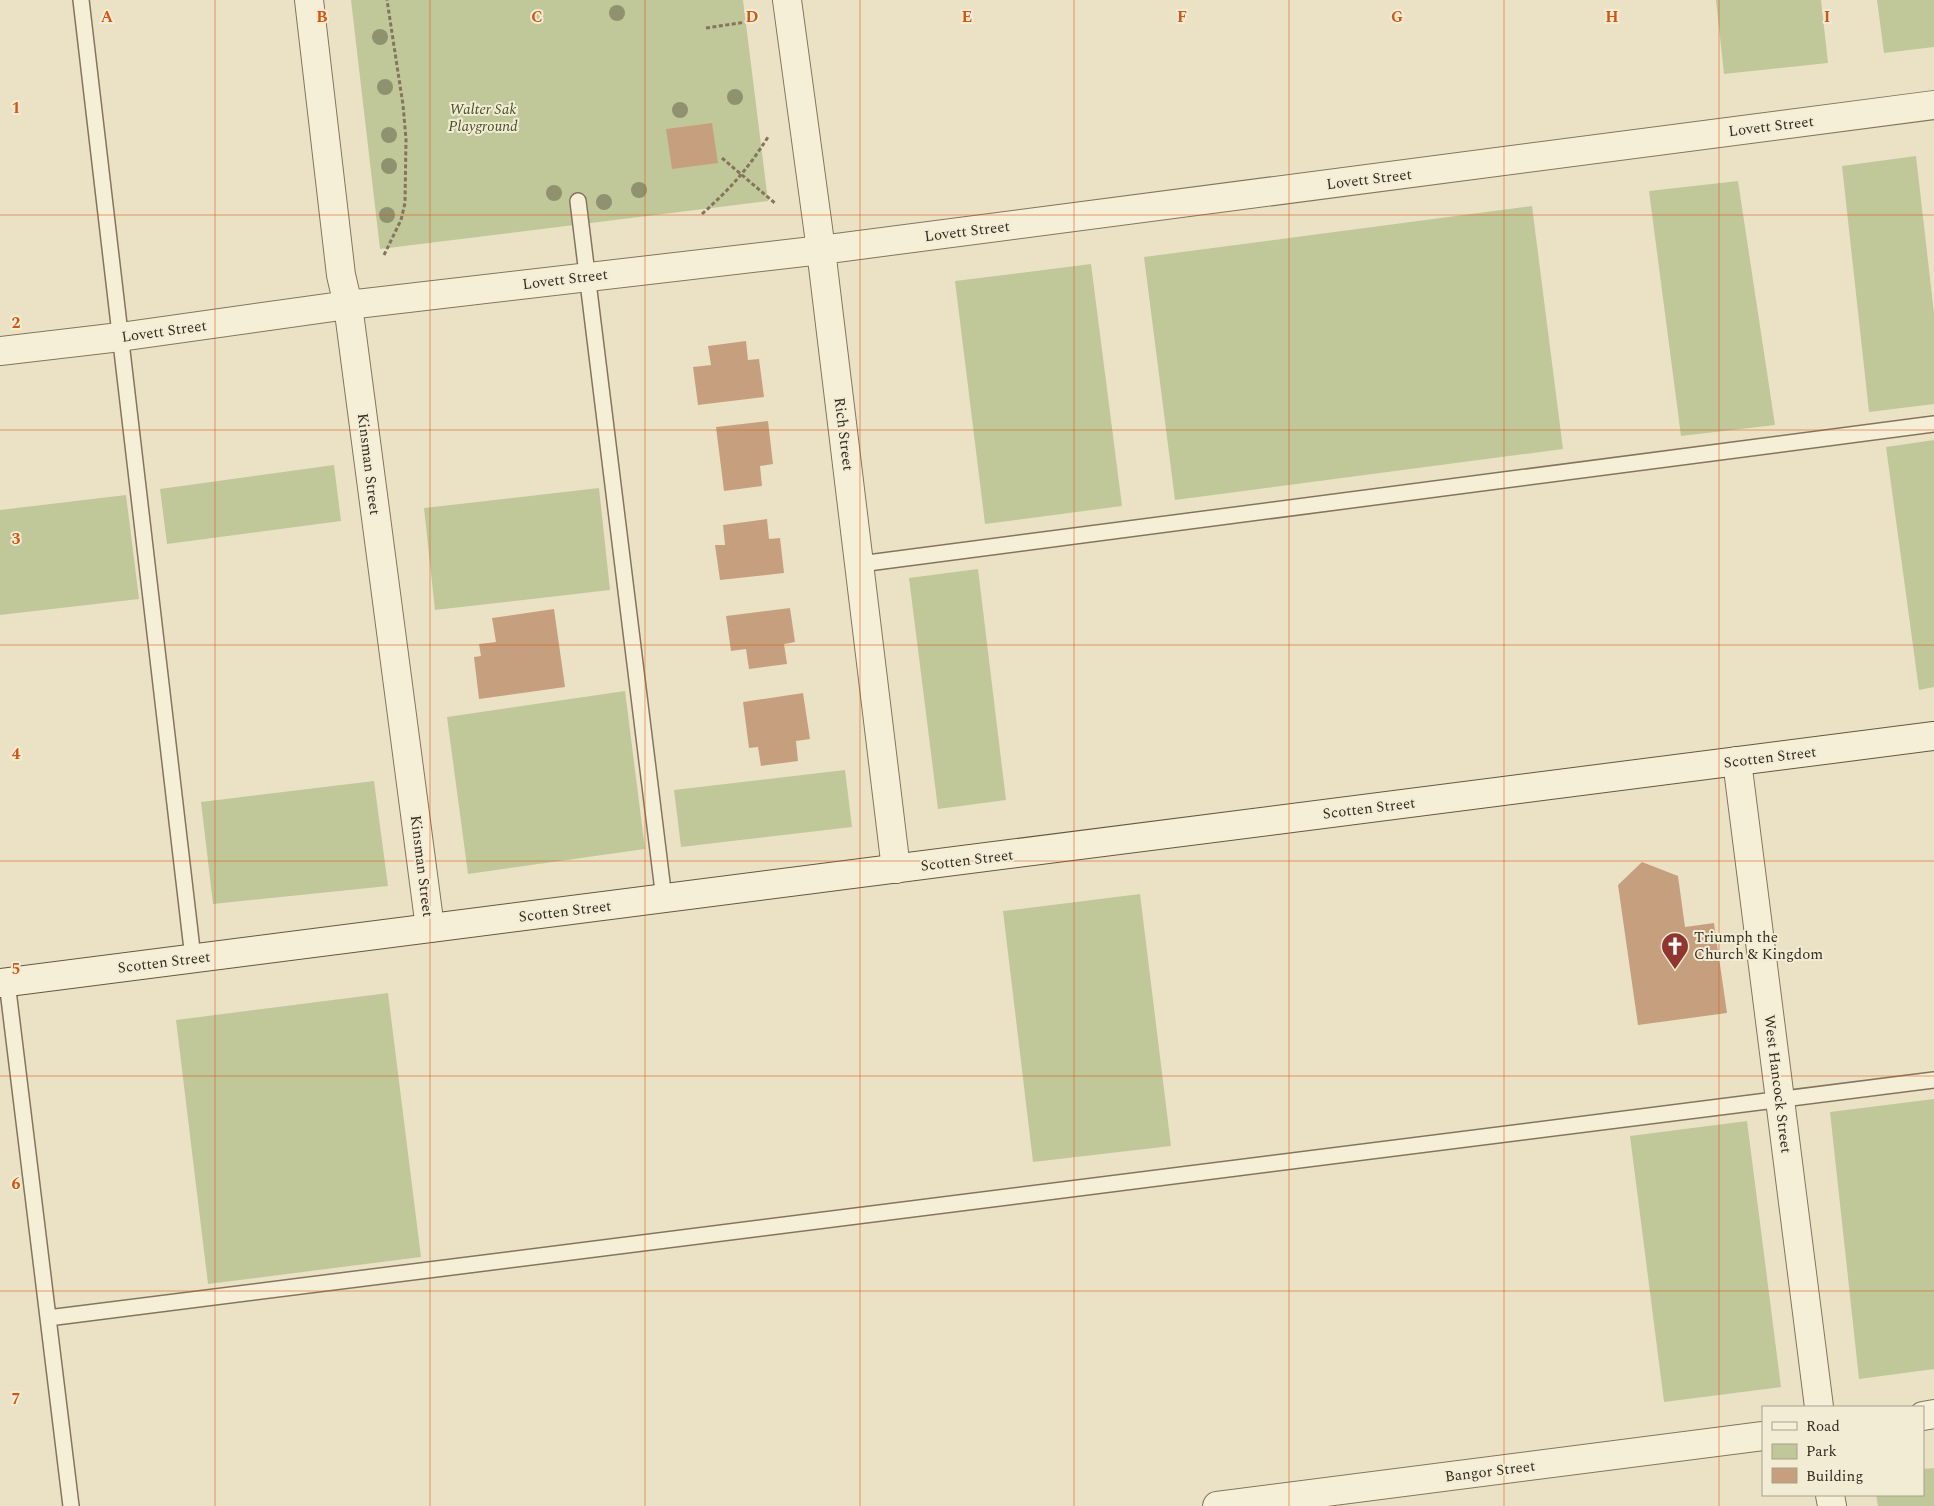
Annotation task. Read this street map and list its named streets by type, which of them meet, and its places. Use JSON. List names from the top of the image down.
{
  "streets": {
    "street": [
      "Lovett Street",
      "Rich Street",
      "Kinsman Street",
      "Scotten Street",
      "West Hancock Street",
      "Bangor Street"
    ]
  },
  "crossings": [
    ["Lovett Street", "Rich Street"],
    ["Lovett Street", "Kinsman Street"],
    ["Rich Street", "Scotten Street"],
    ["Kinsman Street", "Scotten Street"],
    ["Scotten Street", "West Hancock Street"]
  ],
  "parks": ["Walter Sak Playground"],
  "places": {
    "church": ["Triumph the Church & Kingdom"]
  },
  "legend": ["Road", "Park", "Building"],
  "grid": {
    "columns": [
      "A",
      "B",
      "C",
      "D",
      "E",
      "F",
      "G",
      "H",
      "I"
    ],
    "rows": [
      "1",
      "2",
      "3",
      "4",
      "5",
      "6",
      "7"
    ]
  }
}
